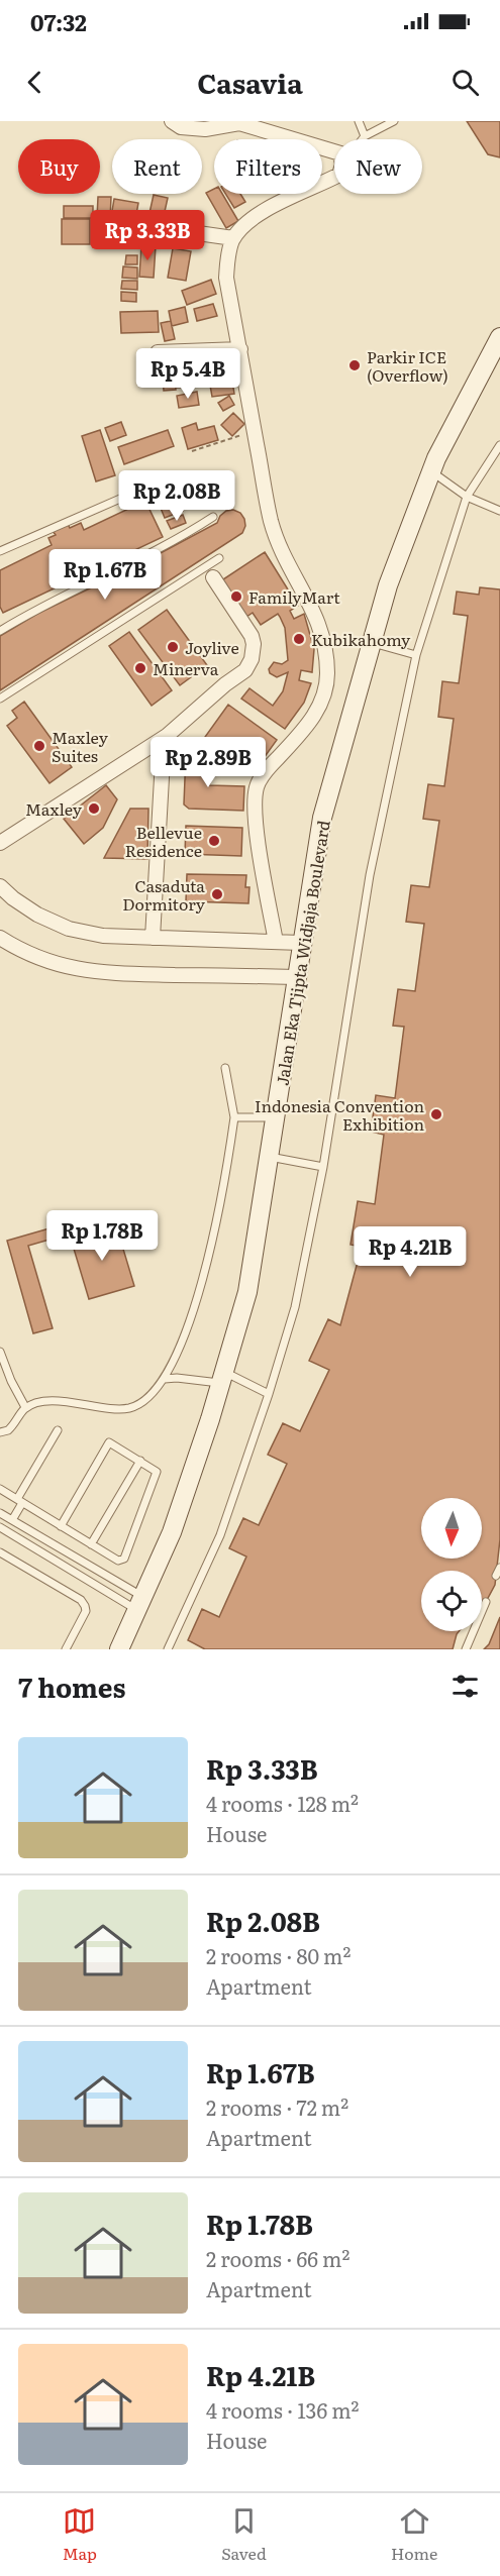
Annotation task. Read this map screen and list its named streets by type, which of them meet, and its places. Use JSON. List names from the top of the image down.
{
  "streets": {
    "street": ["Jalan Eka Tjipta Widjaja Boulevard"]
  },
  "places": [
    "Parkir ICE (Overflow)",
    "FamilyMart",
    "Kubikahomy",
    "Joylive",
    "Minerva",
    "Maxley Suites",
    "Maxley",
    "Bellevue Residence",
    "Casaduta Dormitory",
    "Indonesia Convention Exhibition"
  ],
  "north": "bottom",
  "page": {
    "status": "07:32",
    "header": "Casavia",
    "chip": [
      "Buy",
      "Rent",
      "Filters",
      "New"
    ],
    "price": [
      "Rp 3.33B",
      "Rp 5.4B",
      "Rp 2.08B",
      "Rp 1.67B",
      "Rp 2.89B",
      "Rp 1.78B",
      "Rp 4.21B"
    ],
    "heading": "7 homes",
    "list": [
      {
        "name": "Rp 3.33B",
        "note": "4 rooms · 128 m² · House"
      },
      {
        "name": "Rp 2.08B",
        "note": "2 rooms · 80 m² · Apartment"
      },
      {
        "name": "Rp 1.67B",
        "note": "2 rooms · 72 m² · Apartment"
      },
      {
        "name": "Rp 1.78B",
        "note": "2 rooms · 66 m² · Apartment"
      },
      {
        "name": "Rp 4.21B",
        "note": "4 rooms · 136 m² · House"
      }
    ],
    "tabs": ["Map", "Saved", "Home"]
  }
}
